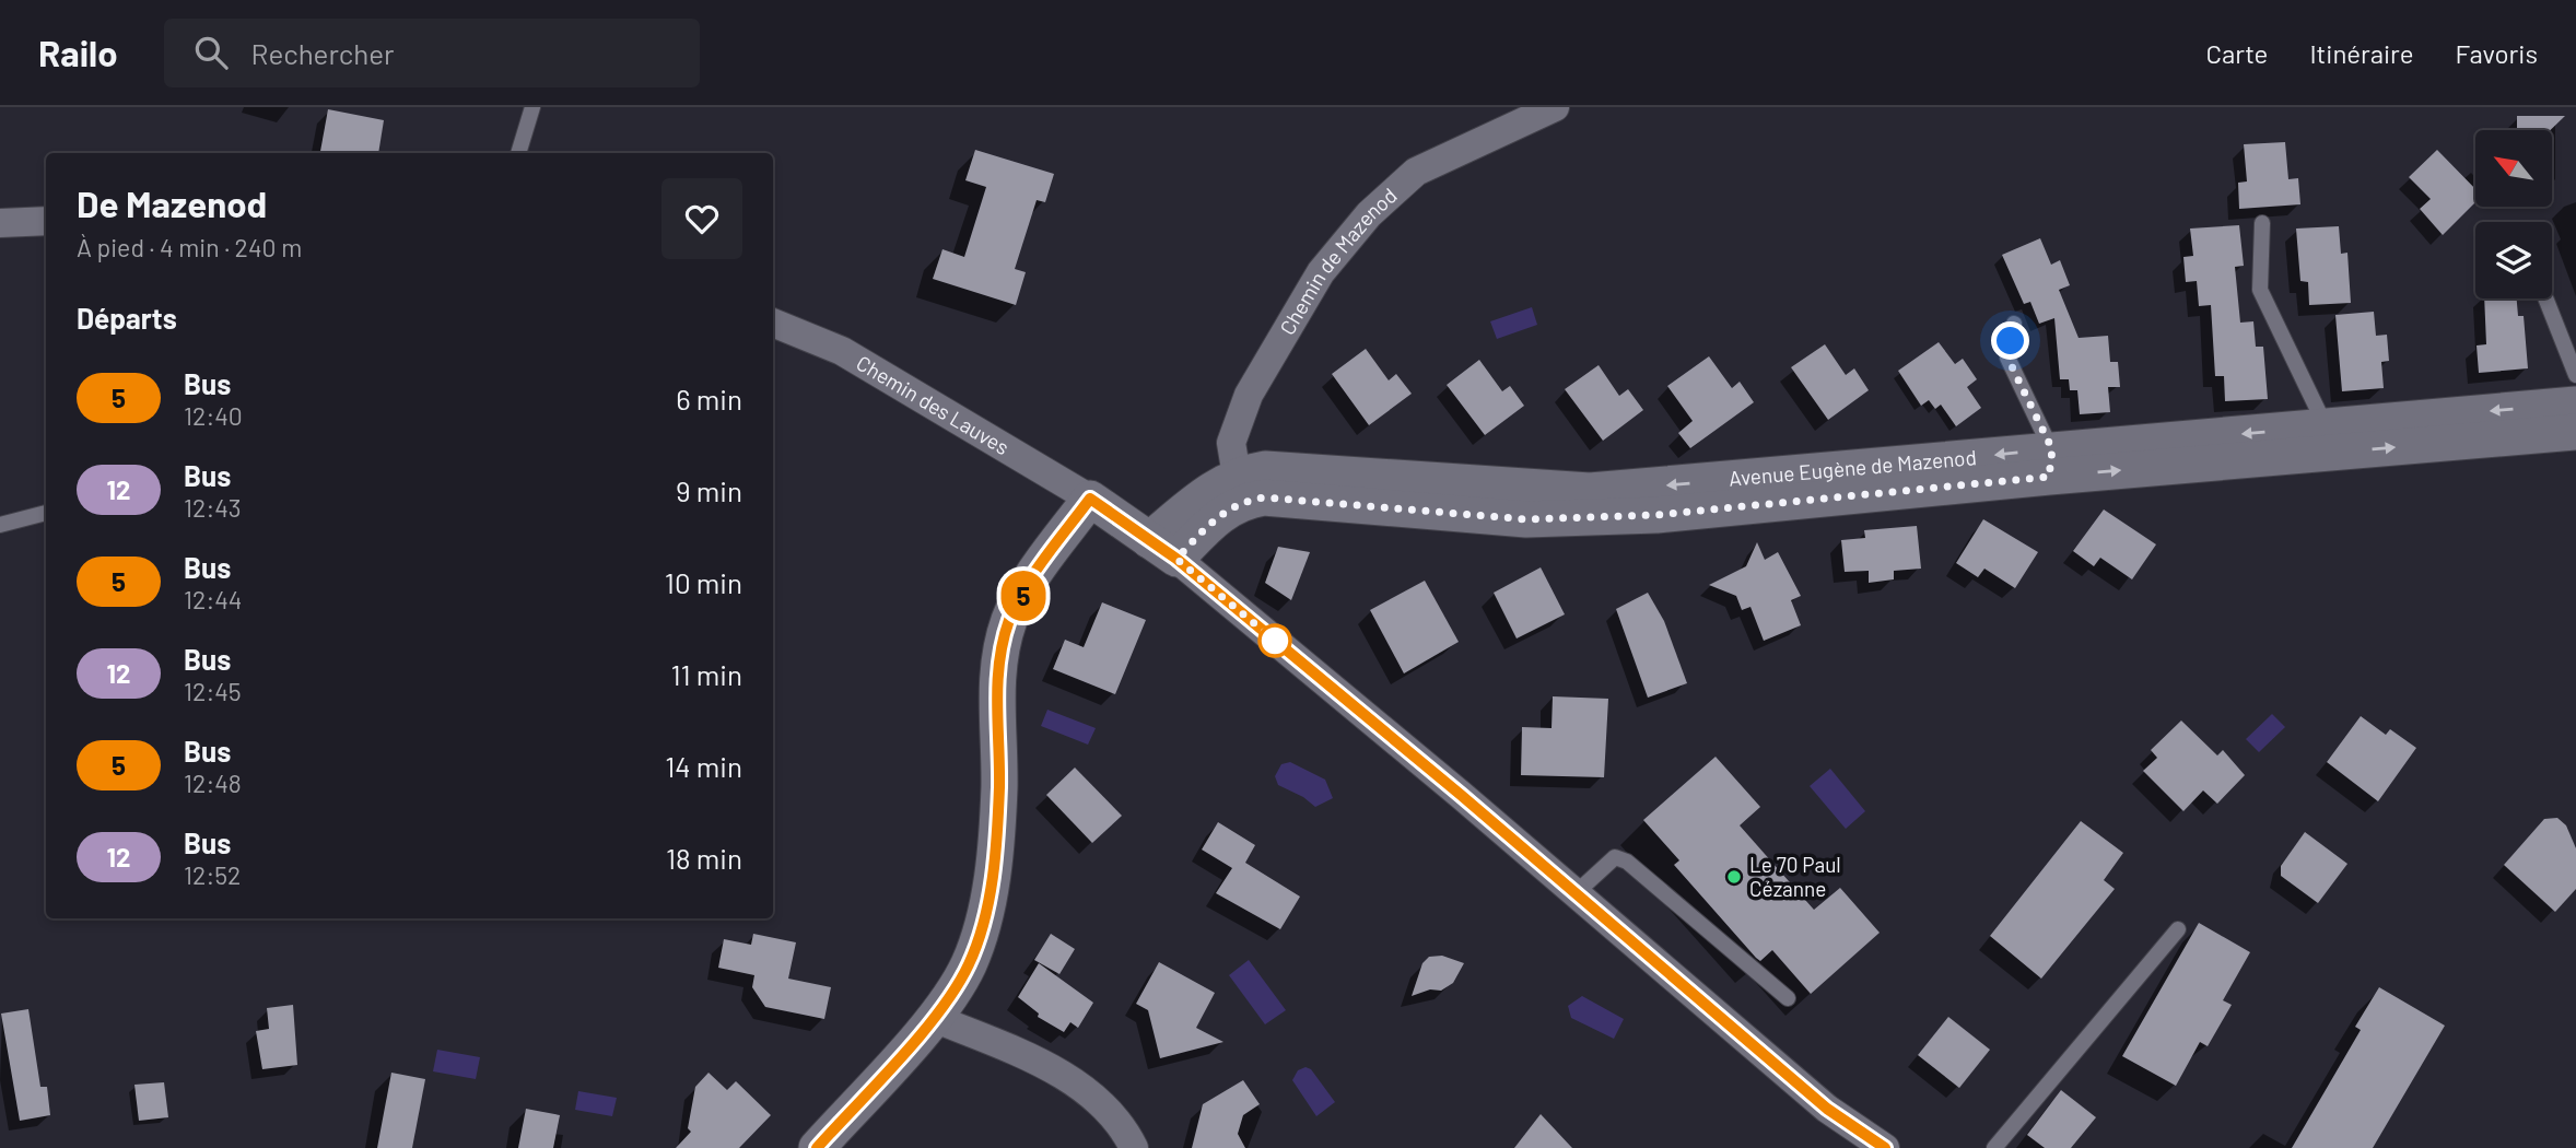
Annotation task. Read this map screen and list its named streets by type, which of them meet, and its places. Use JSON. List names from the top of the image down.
{
  "streets": {
    "street": ["Chemin de Mazenod", "Chemin des Lauves", "Avenue Eugène de Mazenod"]
  },
  "crossings": [
    ["Chemin de Mazenod", "Avenue Eugène de Mazenod"]
  ],
  "places": ["Le 70 Paul Cézanne"],
  "lines": ["bus line 5"],
  "north": "top left",
  "page": {
    "header": "Railo",
    "search": "Rechercher",
    "nav": ["Carte", "Itinéraire", "Favoris"],
    "on_map": "5",
    "heading": [
      ["De Mazenod", "À pied · 4 min · 240 m"],
      "Départs"
    ],
    "list": [
      {
        "mark": "5",
        "name": "Bus",
        "note": "12:40",
        "value": "6 min"
      },
      {
        "mark": "12",
        "name": "Bus",
        "note": "12:43",
        "value": "9 min"
      },
      {
        "mark": "5",
        "name": "Bus",
        "note": "12:44",
        "value": "10 min"
      },
      {
        "mark": "12",
        "name": "Bus",
        "note": "12:45",
        "value": "11 min"
      },
      {
        "mark": "5",
        "name": "Bus",
        "note": "12:48",
        "value": "14 min"
      },
      {
        "mark": "12",
        "name": "Bus",
        "note": "12:52",
        "value": "18 min"
      }
    ]
  }
}
